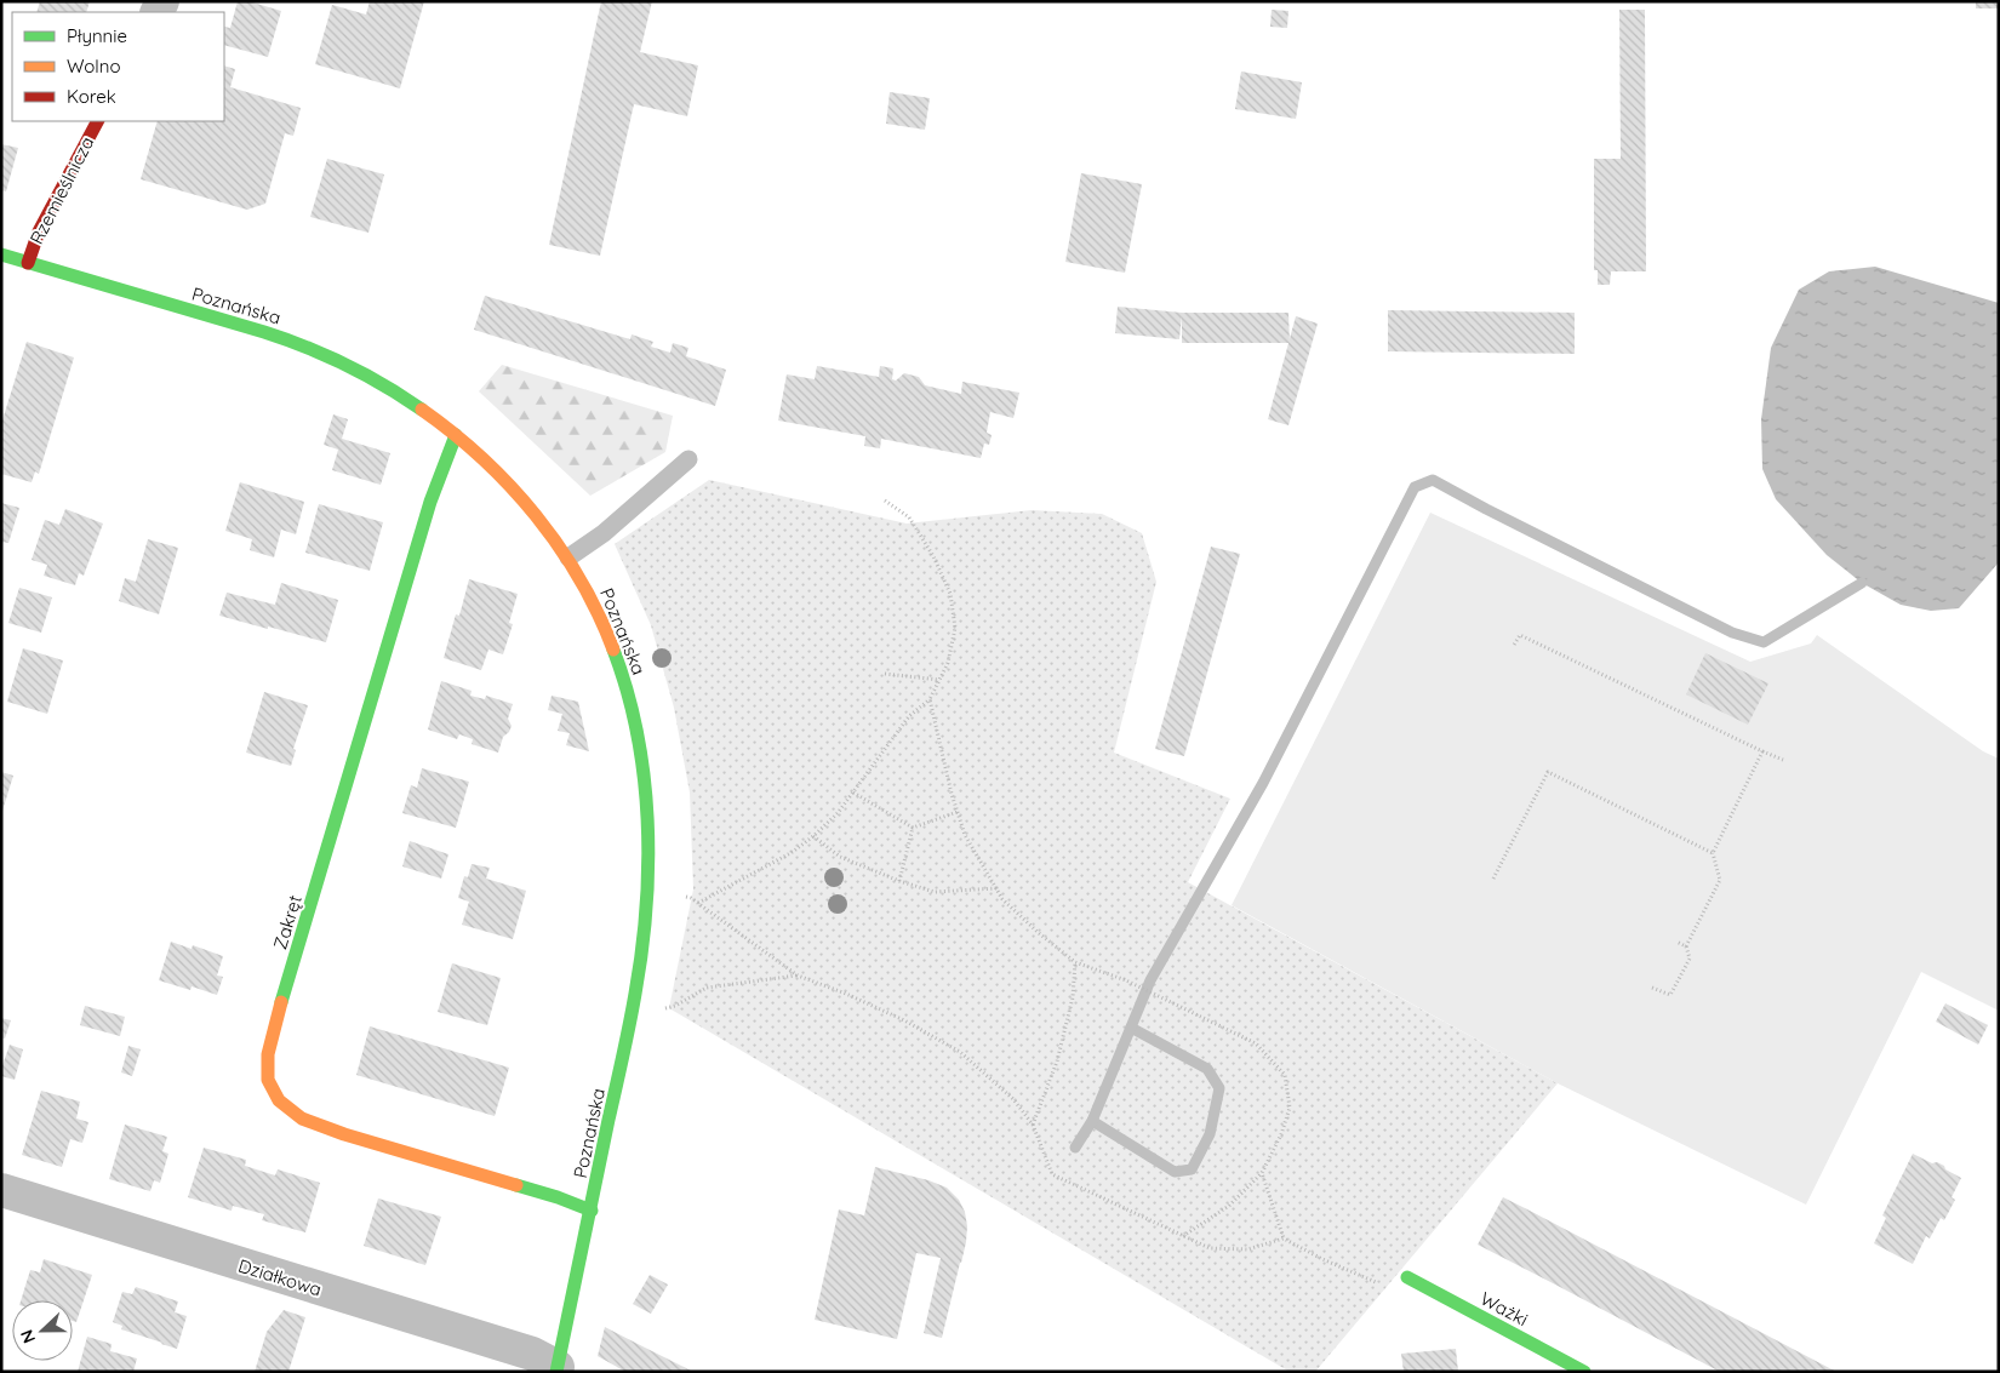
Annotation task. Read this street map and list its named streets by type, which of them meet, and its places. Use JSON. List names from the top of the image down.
{
  "streets": {
    "street": [
      "Rzemieślnicza",
      "Poznańska",
      "Zakręt",
      "Działkowa",
      "Ważki"
    ]
  },
  "crossings": [
    ["Rzemieślnicza", "Poznańska"],
    ["Poznańska", "Zakręt"],
    ["Poznańska", "Działkowa"]
  ],
  "legend": ["Płynnie", "Wolno", "Korek"],
  "north": "left"
}
